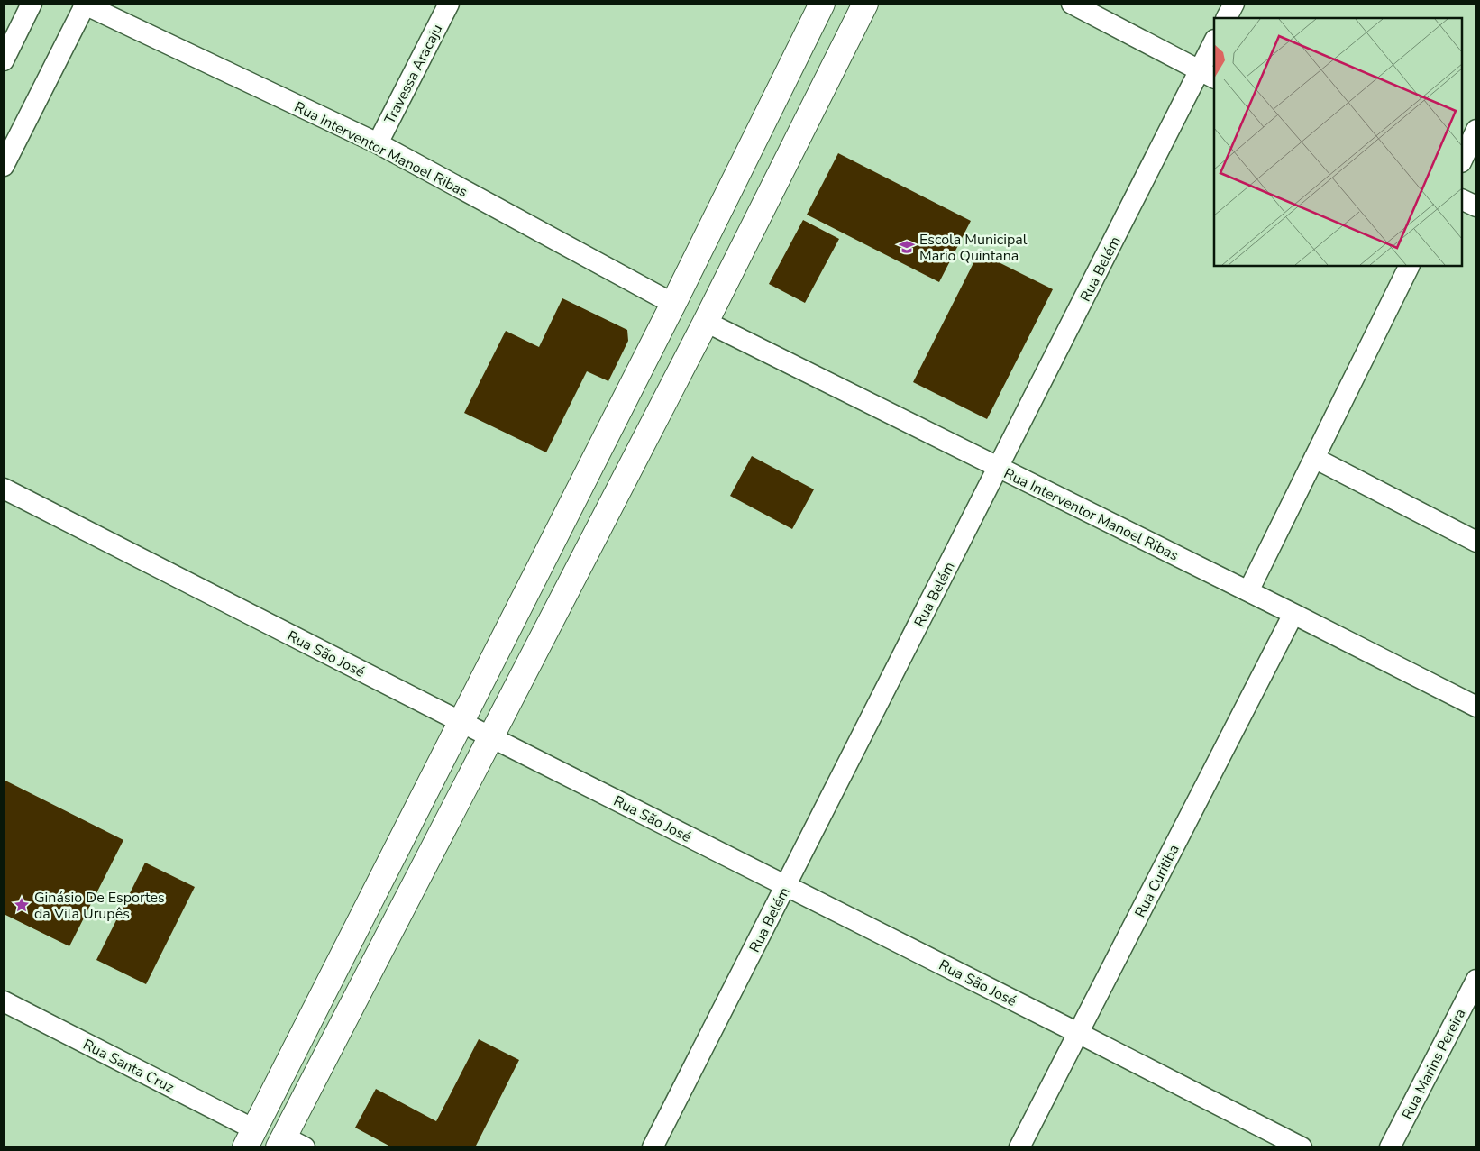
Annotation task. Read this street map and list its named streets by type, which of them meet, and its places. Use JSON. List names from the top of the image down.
{
  "streets": {
    "street": [
      "Travessa Aracaju",
      "Rua Interventor Manoel Ribas",
      "Rua Belém",
      "Rua São José",
      "Rua Curitiba",
      "Rua Marins Pereira",
      "Rua Santa Cruz"
    ]
  },
  "crossings": [
    ["Travessa Aracaju", "Rua Interventor Manoel Ribas"],
    ["Rua Interventor Manoel Ribas", "Rua Belém"],
    ["Rua Interventor Manoel Ribas", "Rua Curitiba"],
    ["Rua Belém", "Rua São José"],
    ["Rua São José", "Rua Curitiba"]
  ],
  "places": {
    "school or university": ["Escola Municipal Mario Quintana"],
    "place": ["Ginásio De Esportes da Vila Urupês"]
  }
}
